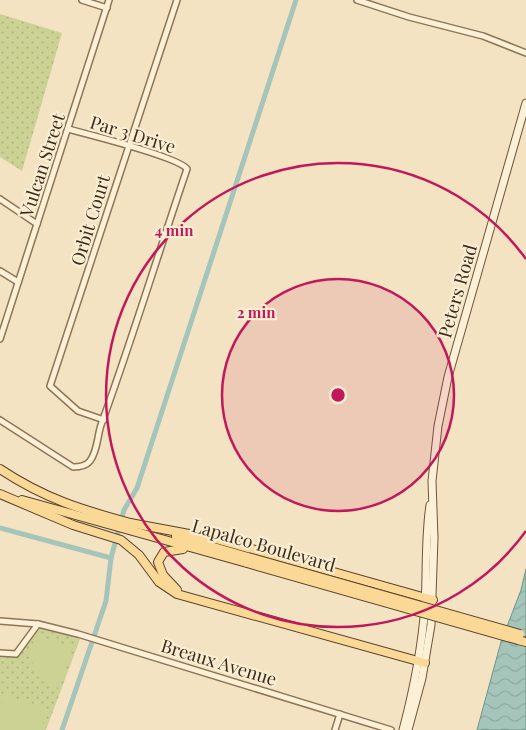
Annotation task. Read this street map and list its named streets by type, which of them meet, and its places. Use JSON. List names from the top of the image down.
{
  "streets": {
    "main road": ["Peters Road", "Lapalco Boulevard"],
    "street": [
      "Par 3 Drive",
      "Vulcan Street",
      "Orbit Court",
      "Breaux Avenue"
    ]
  },
  "crossings": [
    ["Par 3 Drive", "Vulcan Street"],
    ["Par 3 Drive", "Orbit Court"]
  ],
  "rings": ["4 min", "2 min"]
}
